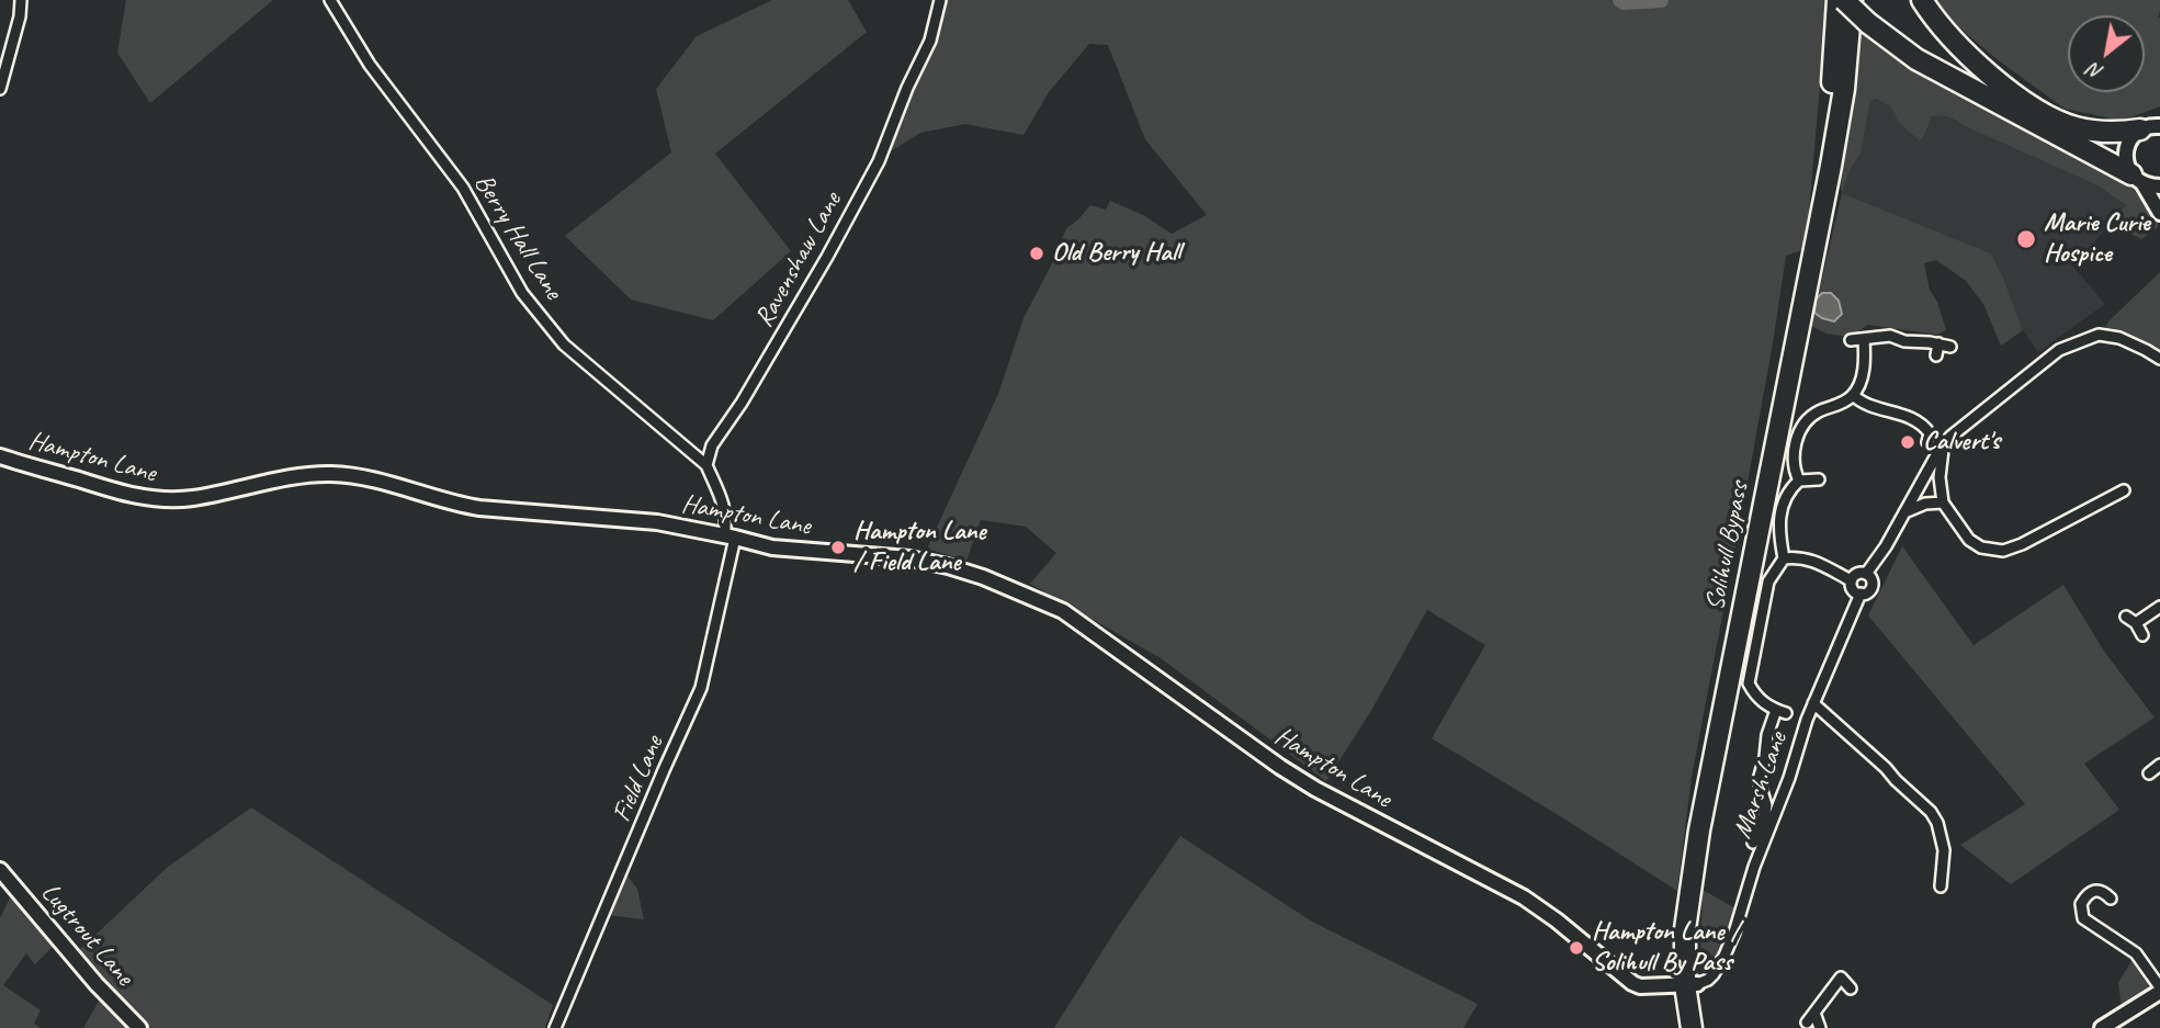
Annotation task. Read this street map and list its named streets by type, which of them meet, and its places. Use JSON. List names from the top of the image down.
{
  "streets": {
    "highway": ["Solihull Bypass"],
    "main road": ["Hampton Lane", "Lugtrout Lane"],
    "street": [
      "Berry Hall Lane",
      "Ravenshaw Lane",
      "Field Lane",
      "Marsh Lane"
    ]
  },
  "crossings": [
    ["Berry Hall Lane", "Ravenshaw Lane"],
    ["Hampton Lane", "Solihull Bypass"],
    ["Hampton Lane", "Field Lane"],
    ["Hampton Lane", "Marsh Lane"],
    ["Solihull Bypass", "Marsh Lane"]
  ],
  "places": [
    "Marie Curie Hospice",
    "Old Berry Hall",
    "Calvert's",
    "Hampton Lane / Field Lane",
    "Hampton Lane / Solihull By Pass"
  ],
  "north": "bottom left"
}
